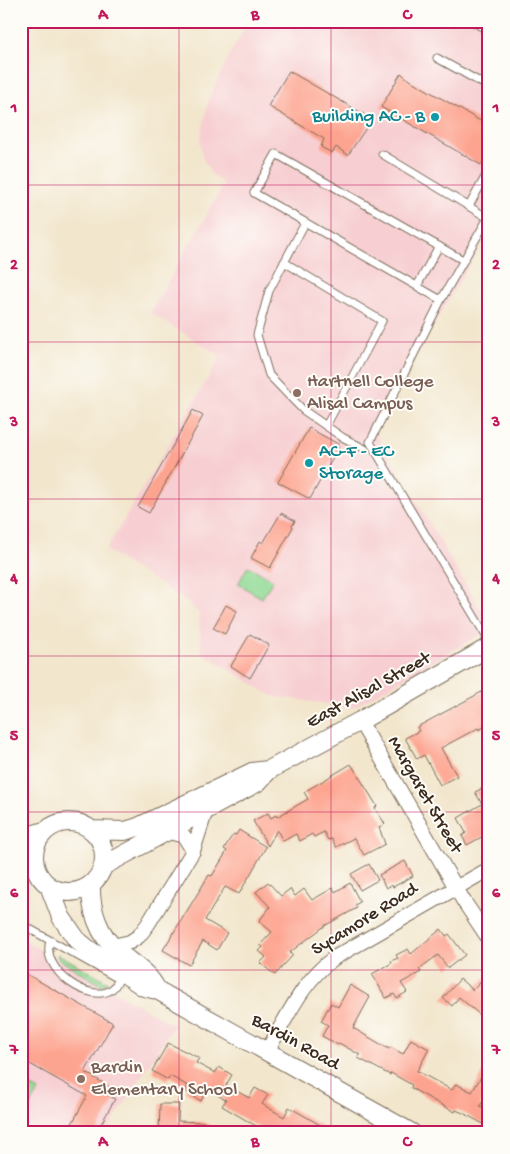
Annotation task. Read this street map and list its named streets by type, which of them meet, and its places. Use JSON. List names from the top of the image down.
{
  "streets": {
    "street": [
      "East Alisal Street",
      "Margaret Street",
      "Sycamore Road",
      "Bardin Road"
    ]
  },
  "crossings": [
    ["East Alisal Street", "Margaret Street"],
    ["East Alisal Street", "Bardin Road"],
    ["Margaret Street", "Sycamore Road"],
    ["Sycamore Road", "Bardin Road"]
  ],
  "places": [
    "Building AC - B",
    "Hartnell College Alisal Campus",
    "AC-F - EC Storage",
    "Bardin Elementary School"
  ],
  "grid": {
    "columns": ["A", "B", "C"],
    "rows": [
      "1",
      "2",
      "3",
      "4",
      "5",
      "6",
      "7"
    ]
  }
}
